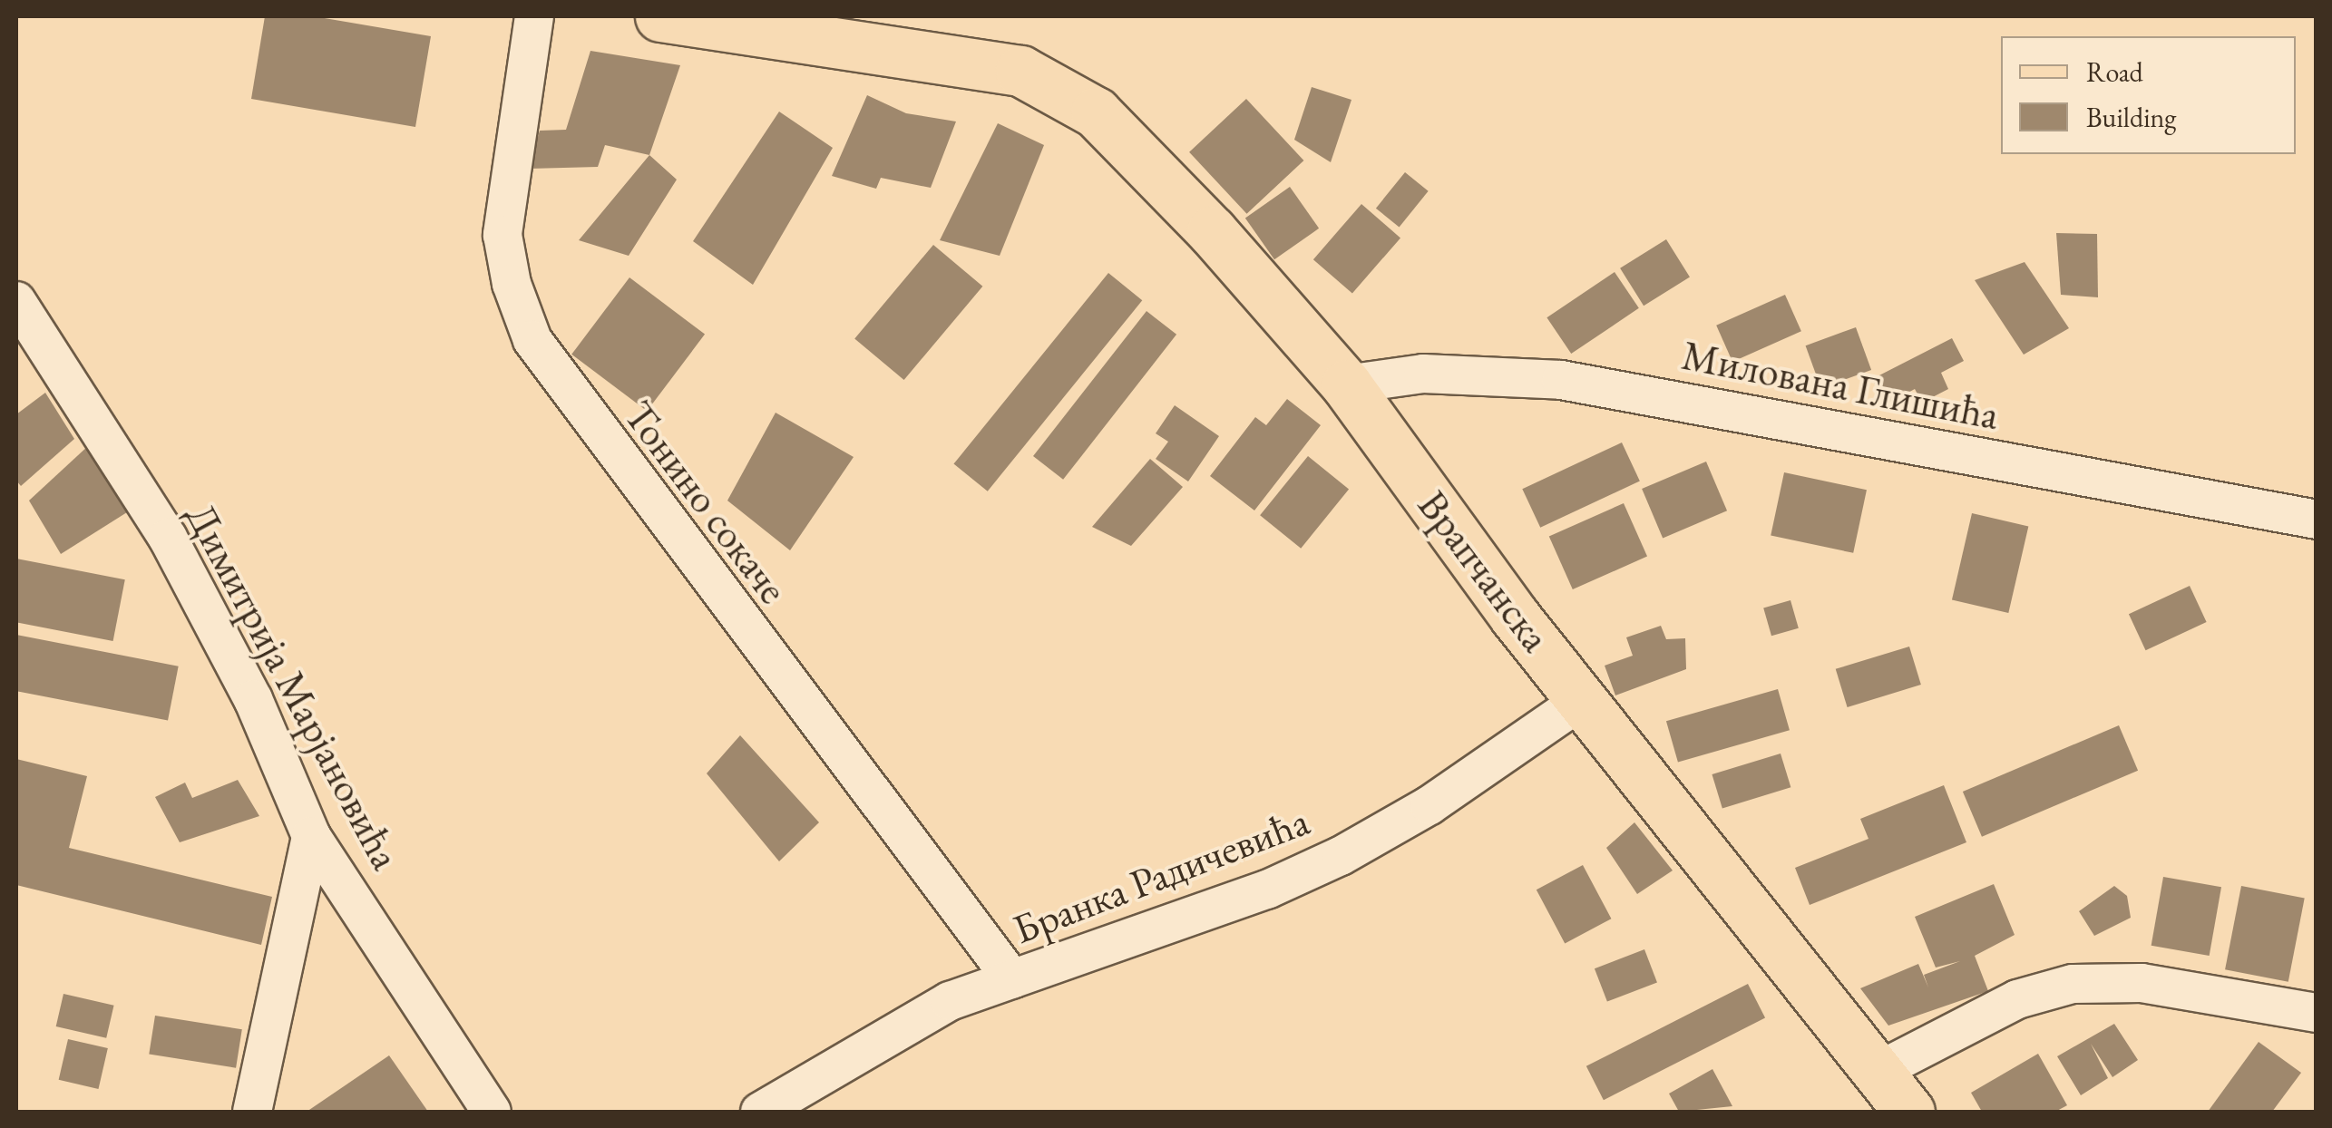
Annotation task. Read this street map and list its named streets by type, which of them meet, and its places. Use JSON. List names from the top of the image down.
{
  "streets": {
    "main road": ["Врапчанска"],
    "street": [
      "Милована Глишића",
      "Тонино сокаче",
      "Димитрија Марјановића",
      "Бранка Радичевића"
    ]
  },
  "crossings": [
    ["Милована Глишића", "Врапчанска"],
    ["Тонино сокаче", "Бранка Радичевића"],
    ["Врапчанска", "Бранка Радичевића"]
  ],
  "legend": ["Road", "Building"]
}
